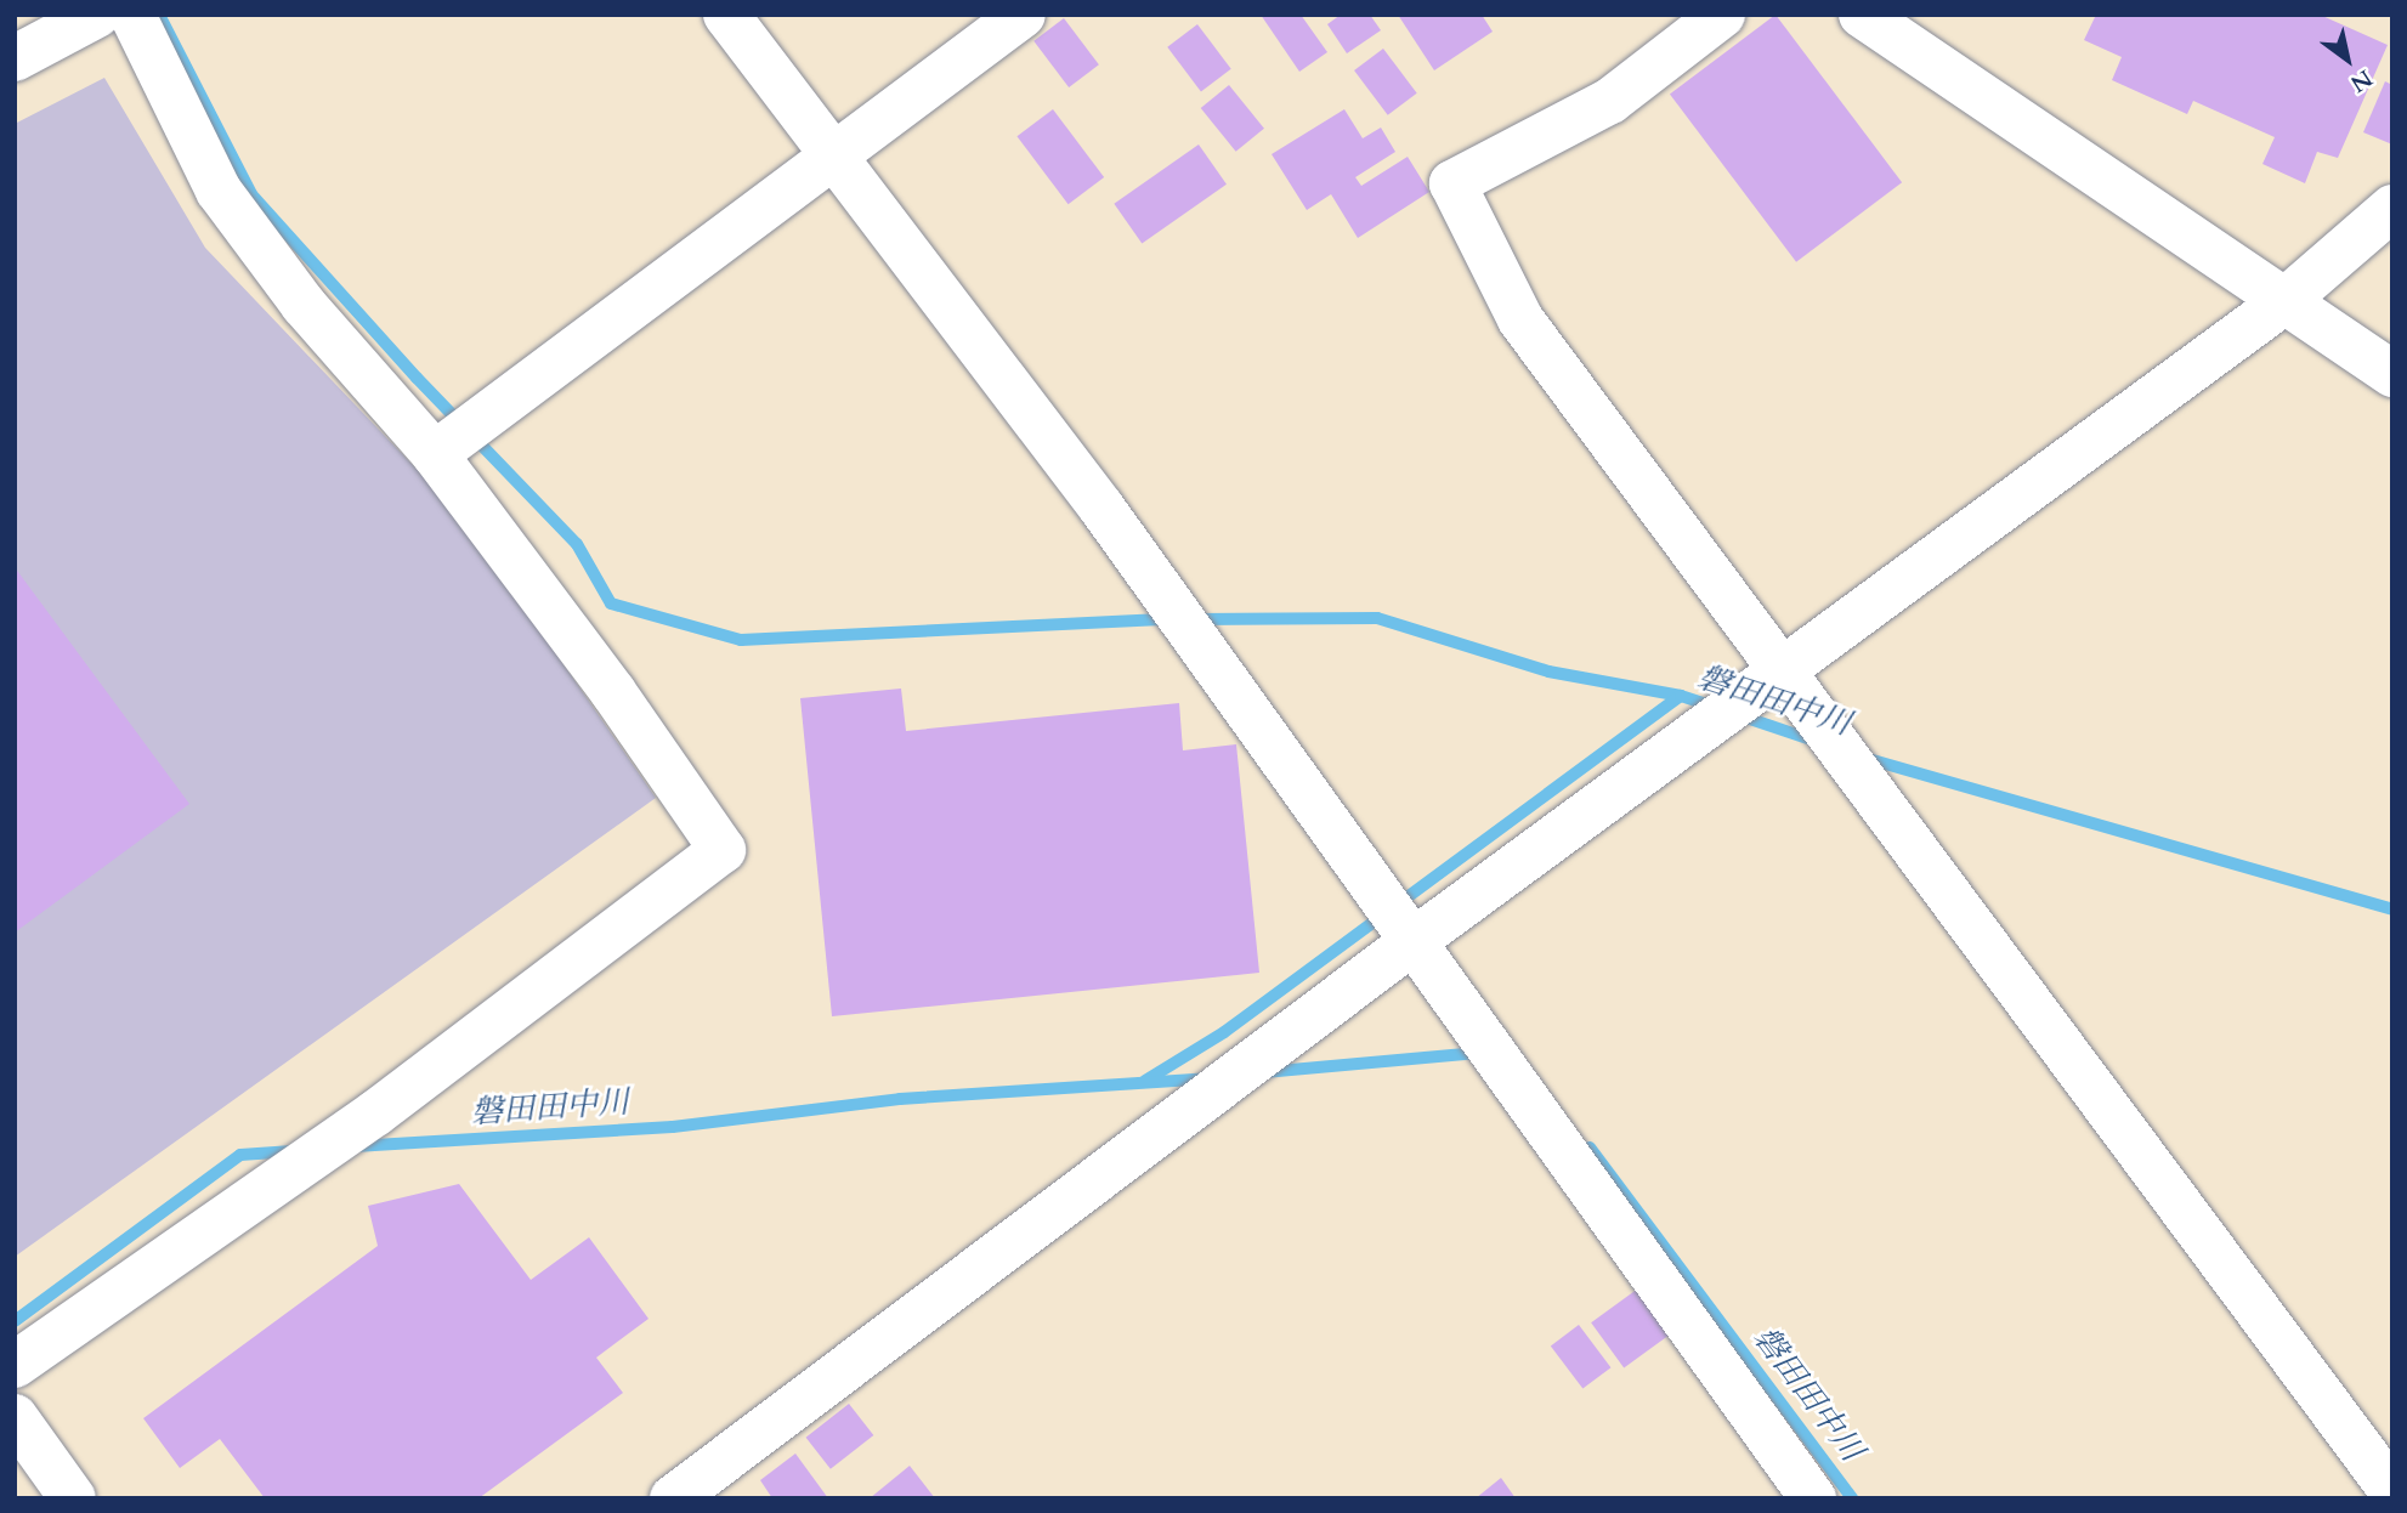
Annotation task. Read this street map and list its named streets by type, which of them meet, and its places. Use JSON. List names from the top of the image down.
{
  "water": ["磐田田中川"],
  "north": "bottom right"
}
